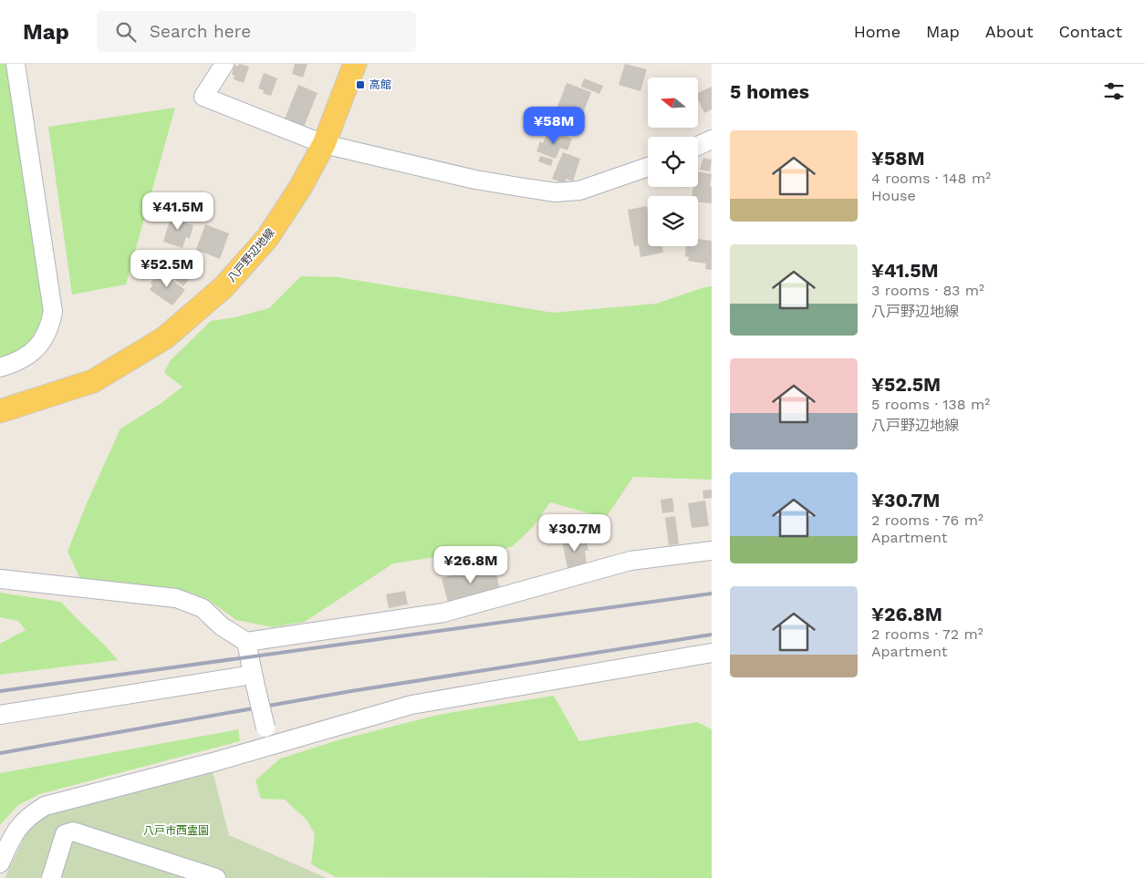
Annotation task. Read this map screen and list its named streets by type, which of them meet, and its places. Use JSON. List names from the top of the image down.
{
  "streets": {
    "main road": ["八戸野辺地線"]
  },
  "parks": ["八戸市西霊園"],
  "places": {
    "transit": ["高館"]
  },
  "north": "left",
  "page": {
    "header": "Map",
    "search": "Search here",
    "nav": [
      "Home",
      "Map",
      "About",
      "Contact"
    ],
    "heading": "5 homes",
    "price": [
      "¥58M",
      "¥41.5M",
      "¥52.5M",
      "¥30.7M",
      "¥26.8M"
    ],
    "list": [
      {
        "name": "¥58M",
        "note": "4 rooms · 148 m² · House"
      },
      {
        "name": "¥41.5M",
        "note": "3 rooms · 83 m² · 八戸野辺地線"
      },
      {
        "name": "¥52.5M",
        "note": "5 rooms · 138 m² · 八戸野辺地線"
      },
      {
        "name": "¥30.7M",
        "note": "2 rooms · 76 m² · Apartment"
      },
      {
        "name": "¥26.8M",
        "note": "2 rooms · 72 m² · Apartment"
      }
    ]
  }
}
